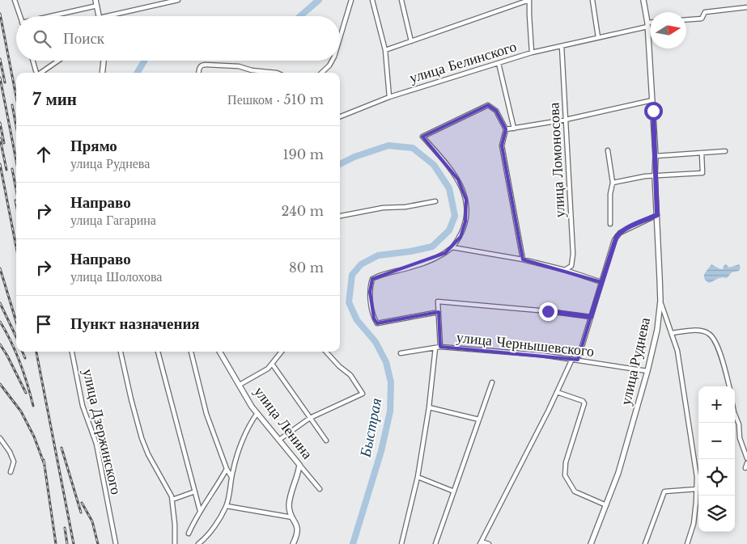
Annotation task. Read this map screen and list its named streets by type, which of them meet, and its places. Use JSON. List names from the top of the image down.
{
  "streets": {
    "street": [
      "улица Белинского",
      "улица Ломоносова",
      "улица Чернышевского",
      "улица Руднева",
      "улица Ленина",
      "улица Дзержинского"
    ]
  },
  "crossings": [
    ["улица Белинского", "улица Ломоносова"],
    ["улица Белинского", "улица Руднева"],
    ["улица Чернышевского", "улица Руднева"]
  ],
  "water": ["Быстрая"],
  "north": "right",
  "page": {
    "search": "Поиск",
    "heading": ["7 мин", "Пешком · 510 m"],
    "list": [
      ["Прямо", "улица Руднева", "190 m"],
      ["Направо", "улица Гагарина", "240 m"],
      ["Направо", "улица Шолохова", "80 m"],
      "Пункт назначения"
    ],
    "map_buttons": ["+", "−"]
  }
}
